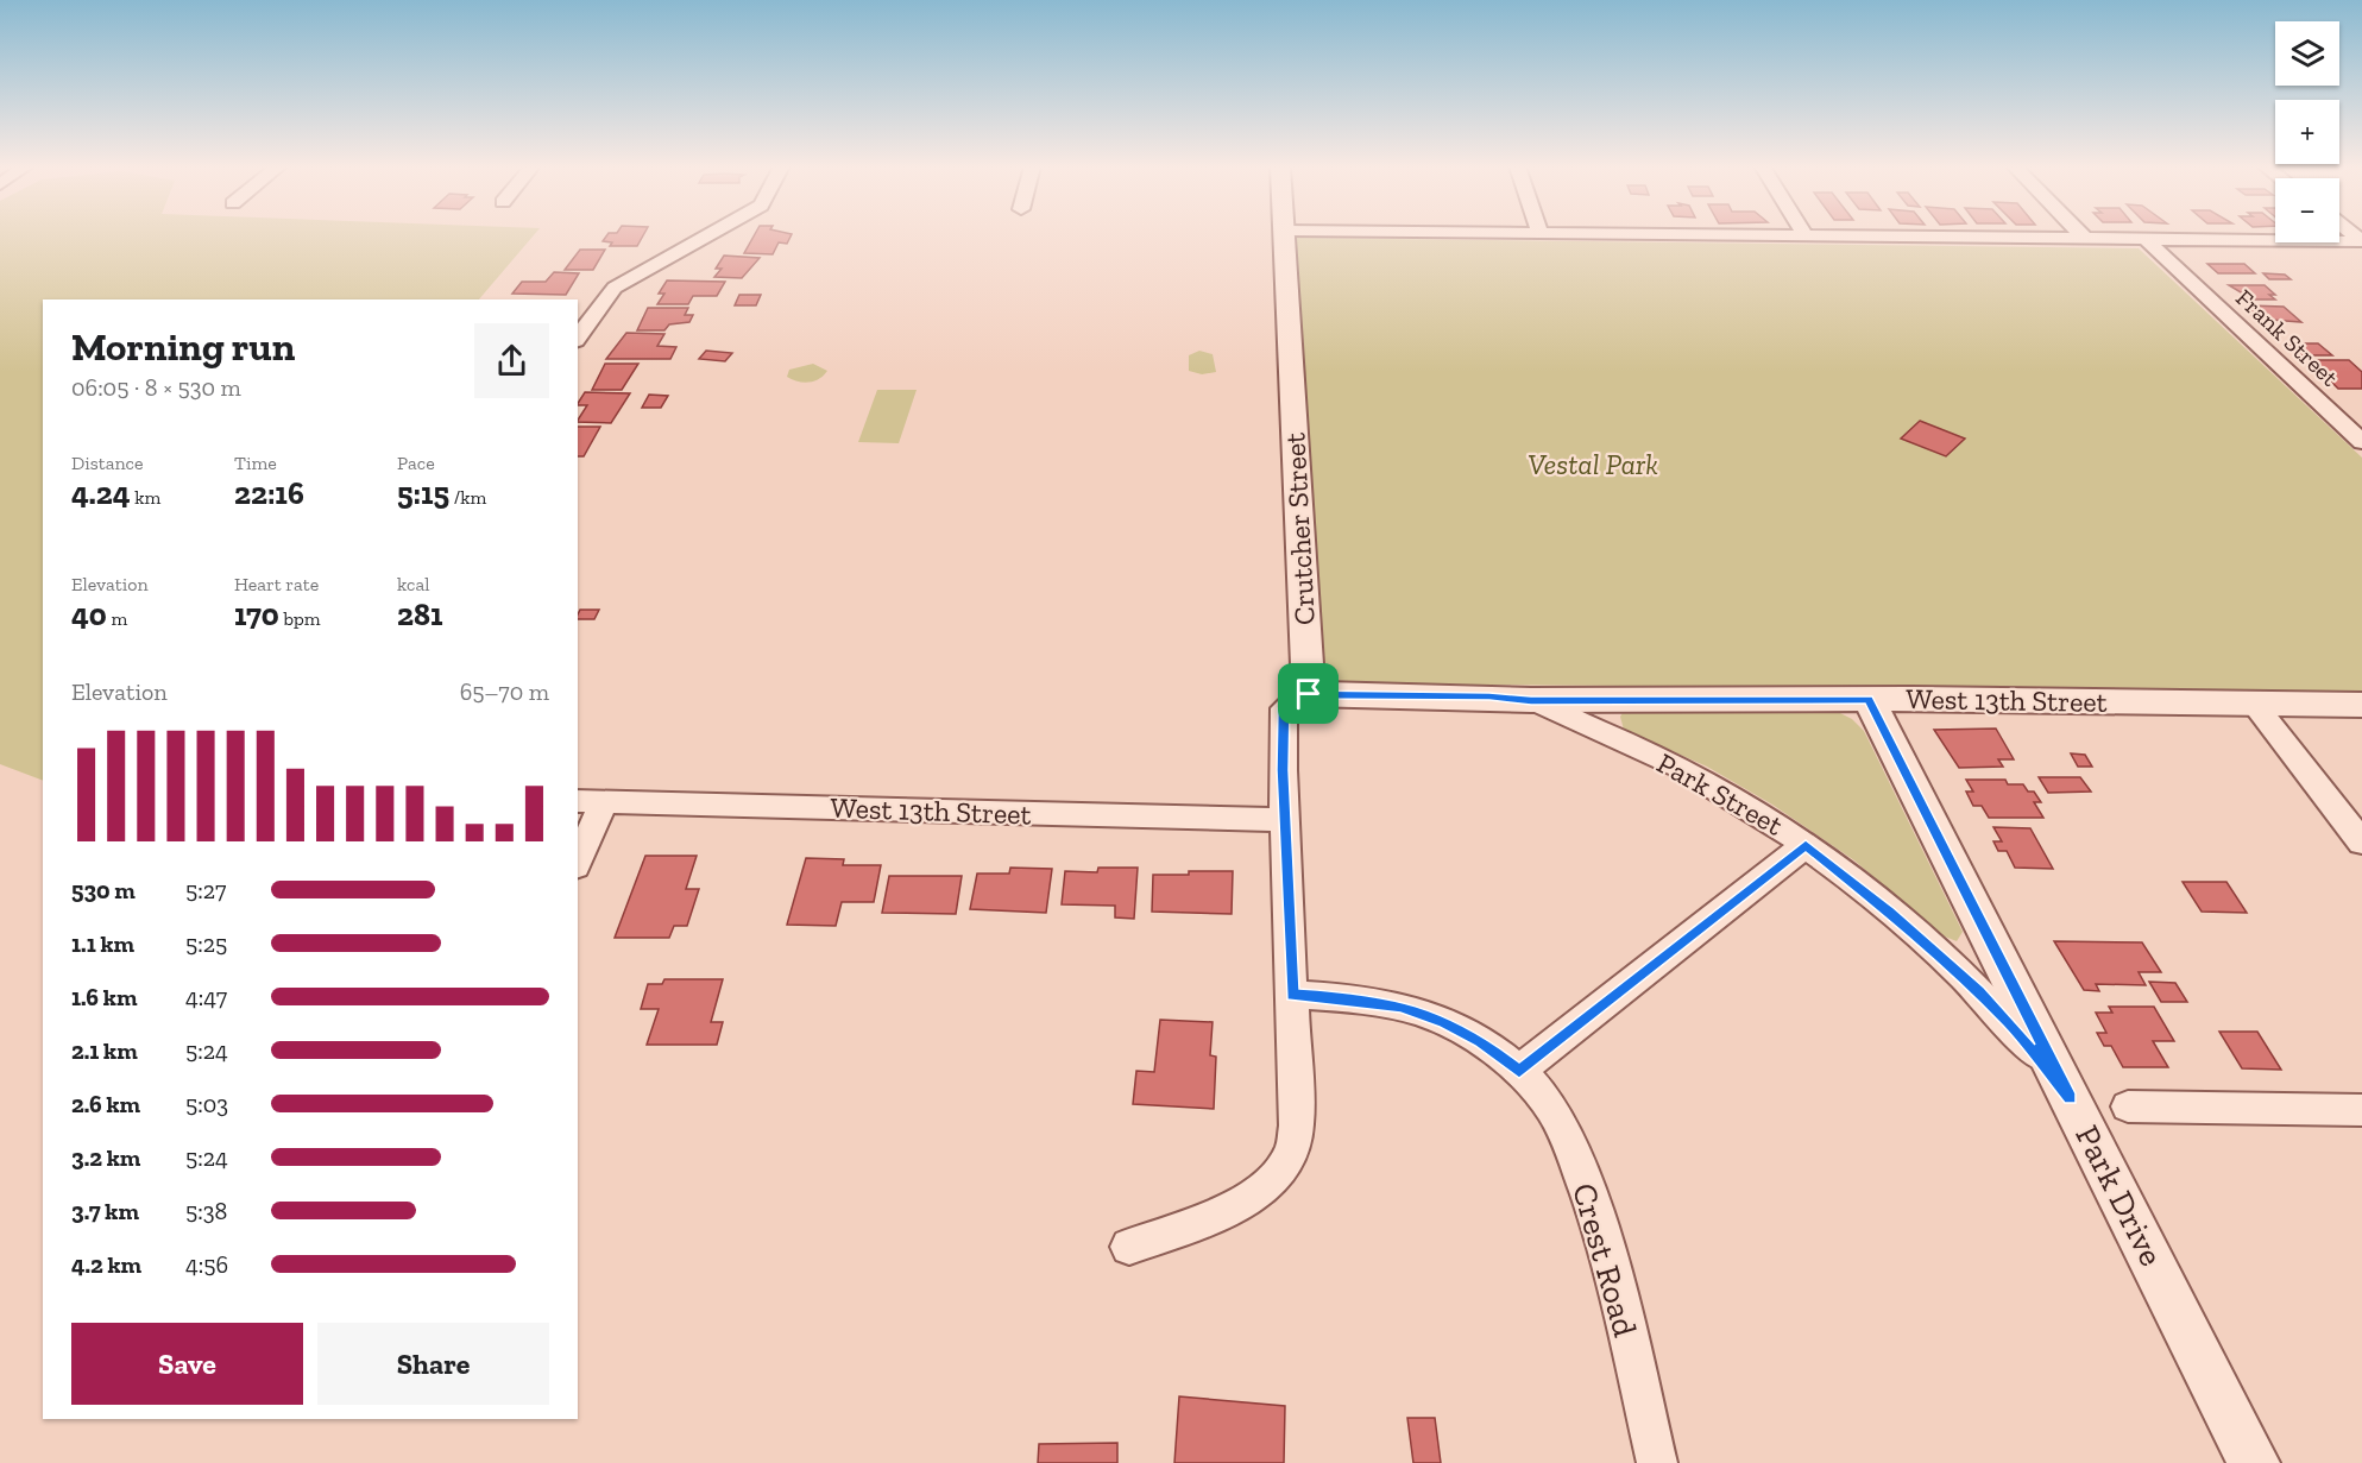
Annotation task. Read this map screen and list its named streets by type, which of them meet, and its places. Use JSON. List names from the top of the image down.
{
  "streets": {
    "street": [
      "Frank Street",
      "Crutcher Street",
      "West 13th Street",
      "Park Street",
      "Park Drive",
      "Crest Road"
    ]
  },
  "crossings": [
    ["Crutcher Street", "West 13th Street"],
    ["West 13th Street", "Park Street"],
    ["West 13th Street", "Park Drive"],
    ["Park Street", "Park Drive"]
  ],
  "parks": ["Vestal Park"],
  "page": {
    "map_buttons": ["+", "−"],
    "heading": ["Morning run", "06:05 · 8 × 530 m"],
    "stats": [
      ["Distance", "4.24 km"],
      ["Time", "22:16"],
      ["Pace", "5:15 /km"],
      ["Elevation", "40 m"],
      ["Heart rate", "170 bpm"],
      ["kcal", "281"]
    ],
    "chart": ["Elevation", "65–70 m"],
    "list": [
      {
        "name": "530 m",
        "note": "5:27"
      },
      {
        "name": "1.1 km",
        "note": "5:25"
      },
      {
        "name": "1.6 km",
        "note": "4:47"
      },
      {
        "name": "2.1 km",
        "note": "5:24"
      },
      {
        "name": "2.6 km",
        "note": "5:03"
      },
      {
        "name": "3.2 km",
        "note": "5:24"
      },
      {
        "name": "3.7 km",
        "note": "5:38"
      },
      {
        "name": "4.2 km",
        "note": "4:56"
      }
    ],
    "buttons": ["Save", "Share"]
  }
}
